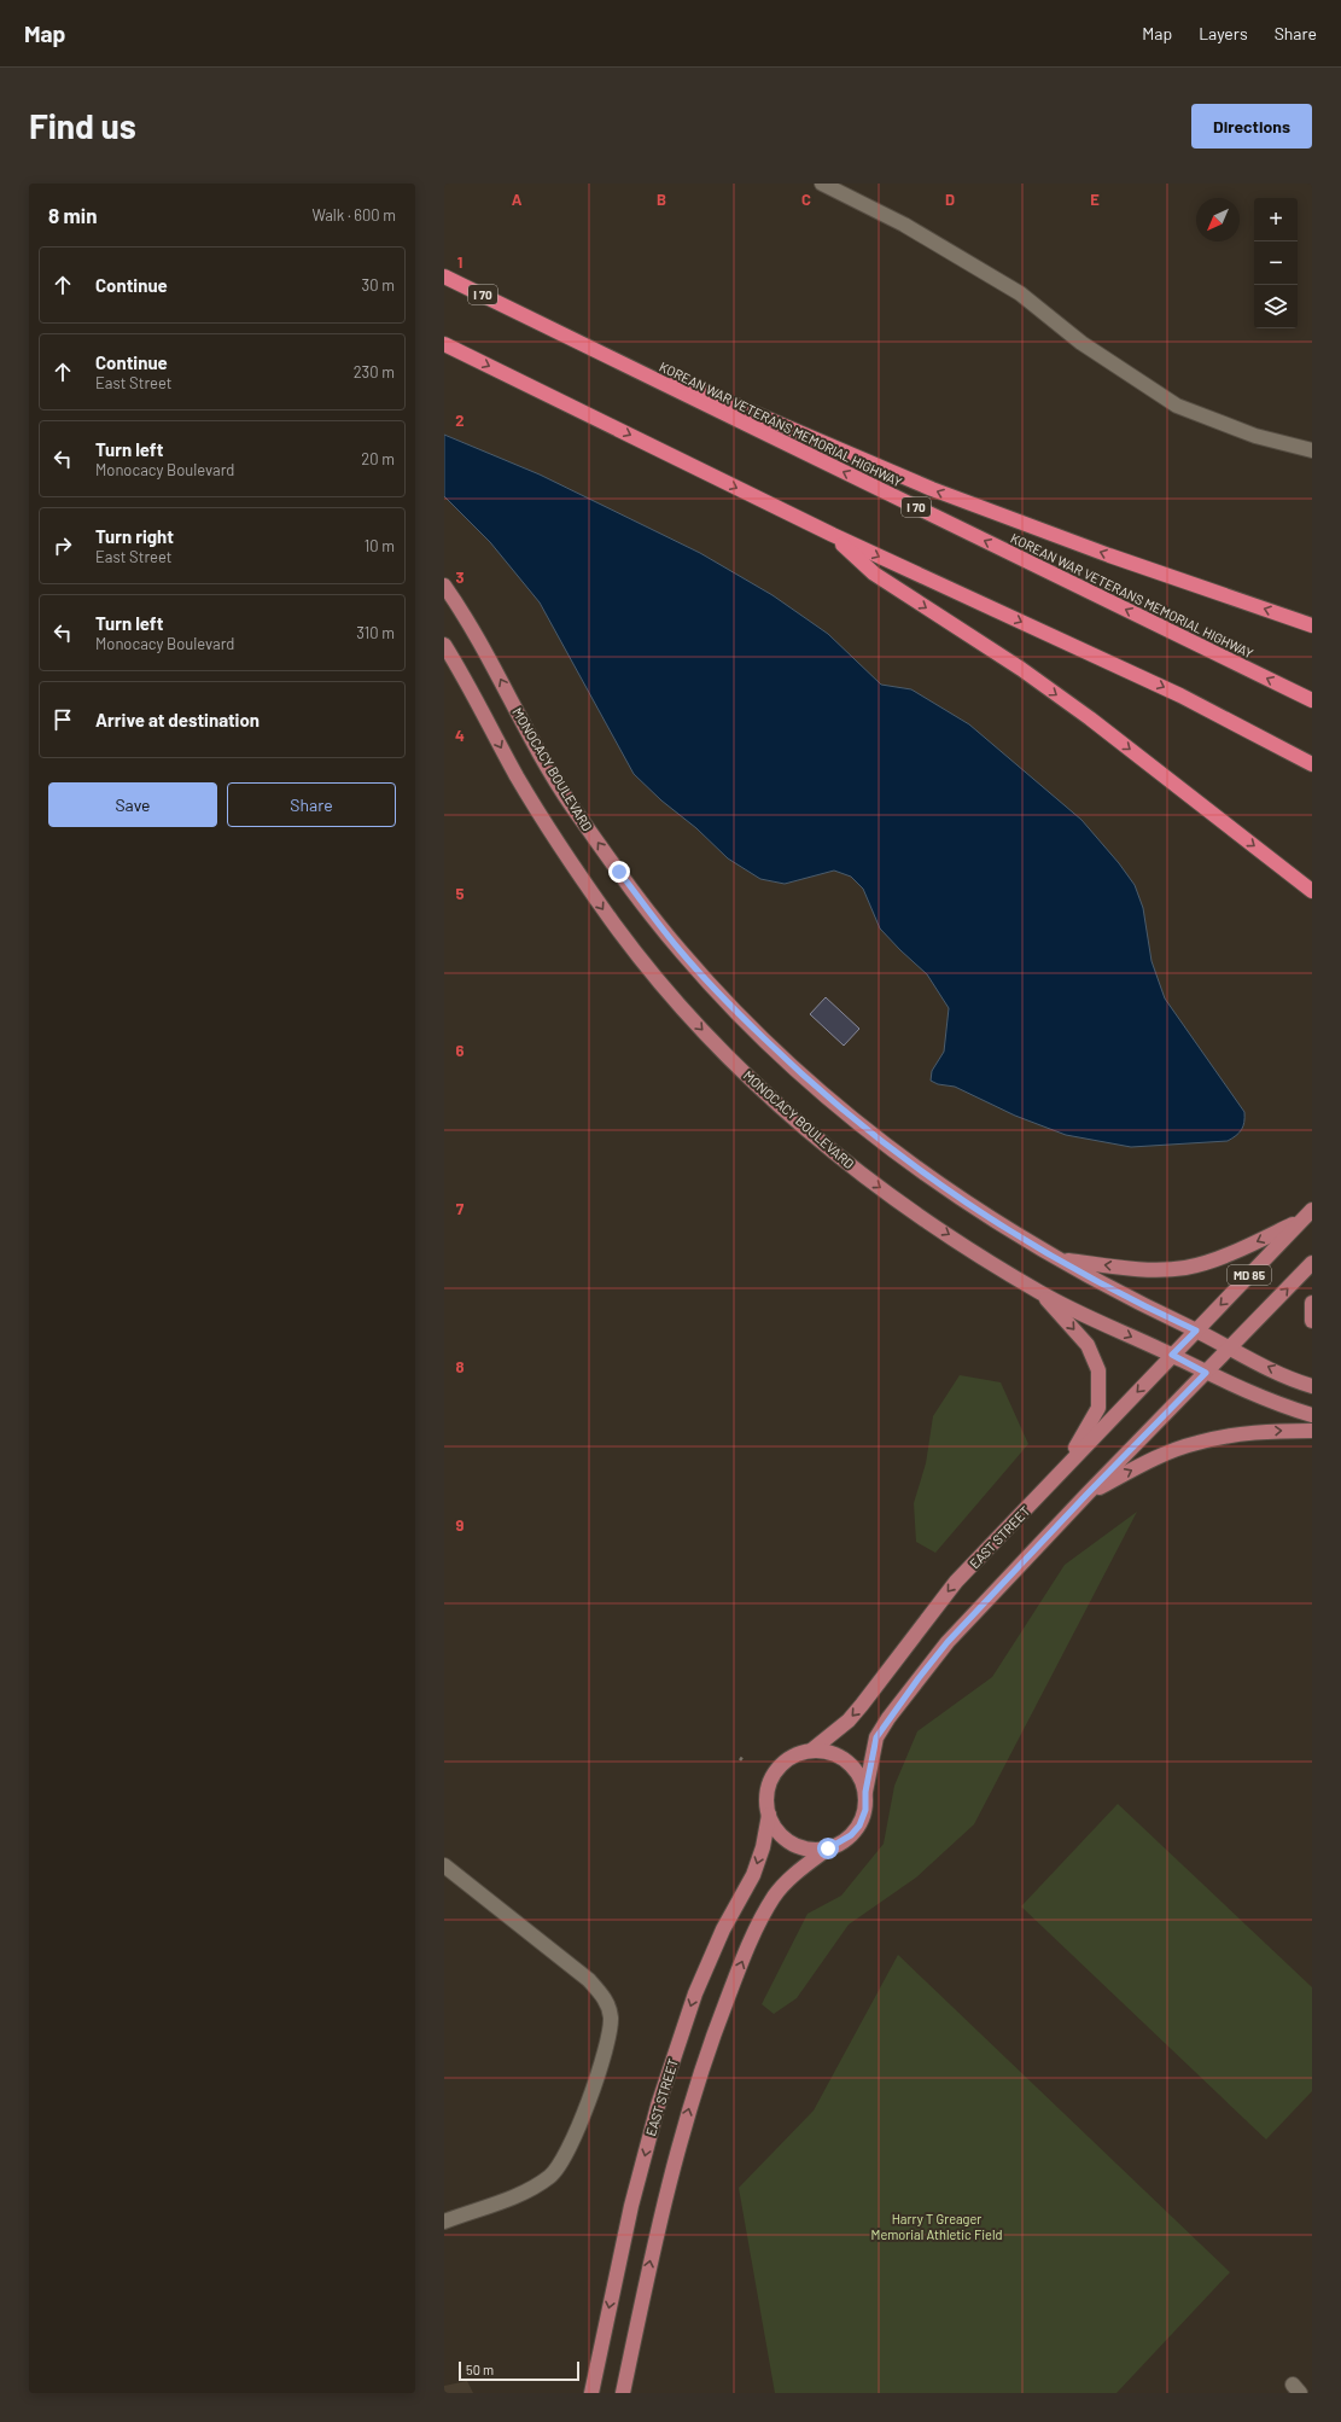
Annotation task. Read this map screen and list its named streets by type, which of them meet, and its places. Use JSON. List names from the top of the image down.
{
  "streets": {
    "highway": ["I 70", "KOREAN WAR VETERANS MEMORIAL HIGHWAY"],
    "main road": ["MONOCACY BOULEVARD", "MD 85", "EAST STREET"]
  },
  "crossings": [
    ["MONOCACY BOULEVARD", "MD 85"],
    ["MONOCACY BOULEVARD", "EAST STREET"],
    ["MD 85", "EAST STREET"]
  ],
  "parks": ["Harry T Greager Memorial Athletic Field"],
  "scale_bar": "50 m",
  "north": "bottom left",
  "page": {
    "header": "Map",
    "nav": ["Map", "Layers", "Share"],
    "buttons": [
      "Directions",
      ["Save", "Share"]
    ],
    "title": "Find us",
    "heading": ["8 min", "Walk · 600 m"],
    "map_buttons": ["+", "−"],
    "list": [
      ["Continue", "30 m"],
      ["Continue", "East Street", "230 m"],
      ["Turn left", "Monocacy Boulevard", "20 m"],
      ["Turn right", "East Street", "10 m"],
      ["Turn left", "Monocacy Boulevard", "310 m"],
      "Arrive at destination"
    ],
    "scale": "50 m"
  },
  "grid": {
    "columns": [
      "A",
      "B",
      "C",
      "D",
      "E"
    ],
    "rows": [
      "1",
      "2",
      "3",
      "4",
      "5",
      "6",
      "7",
      "8",
      "9"
    ]
  }
}
